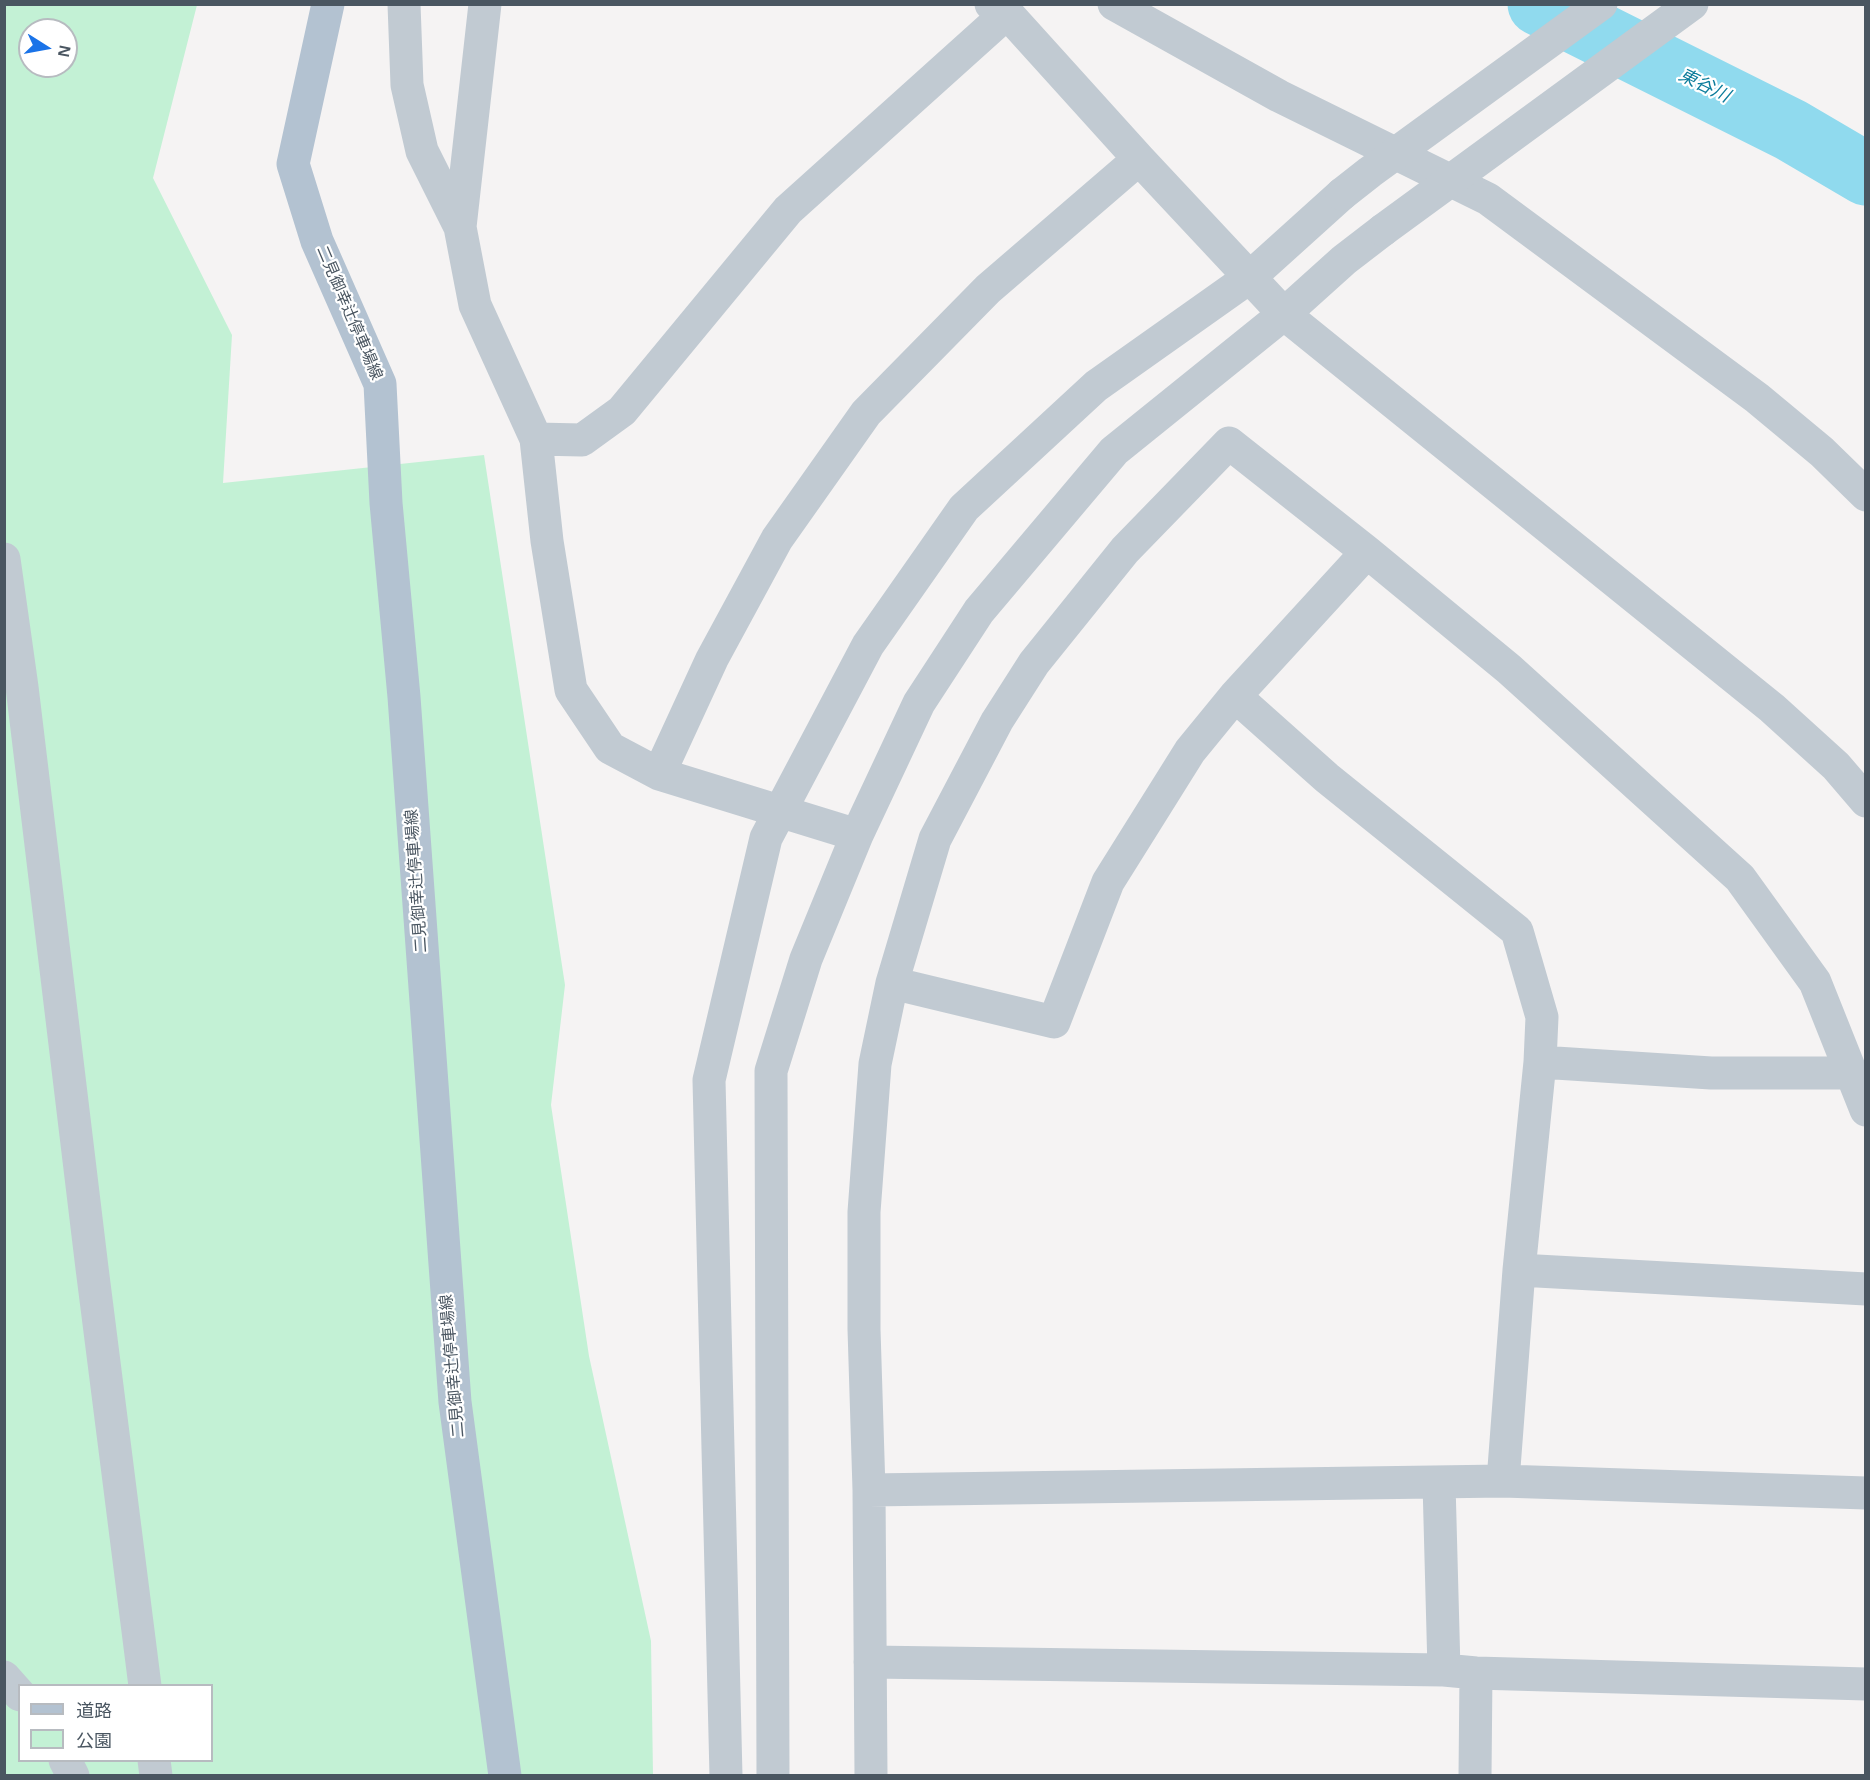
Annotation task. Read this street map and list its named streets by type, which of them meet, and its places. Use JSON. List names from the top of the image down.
{
  "streets": {
    "main road": ["二見御幸辻停車場線"]
  },
  "water": ["東谷川"],
  "legend": ["道路", "公園"],
  "north": "right"
}
